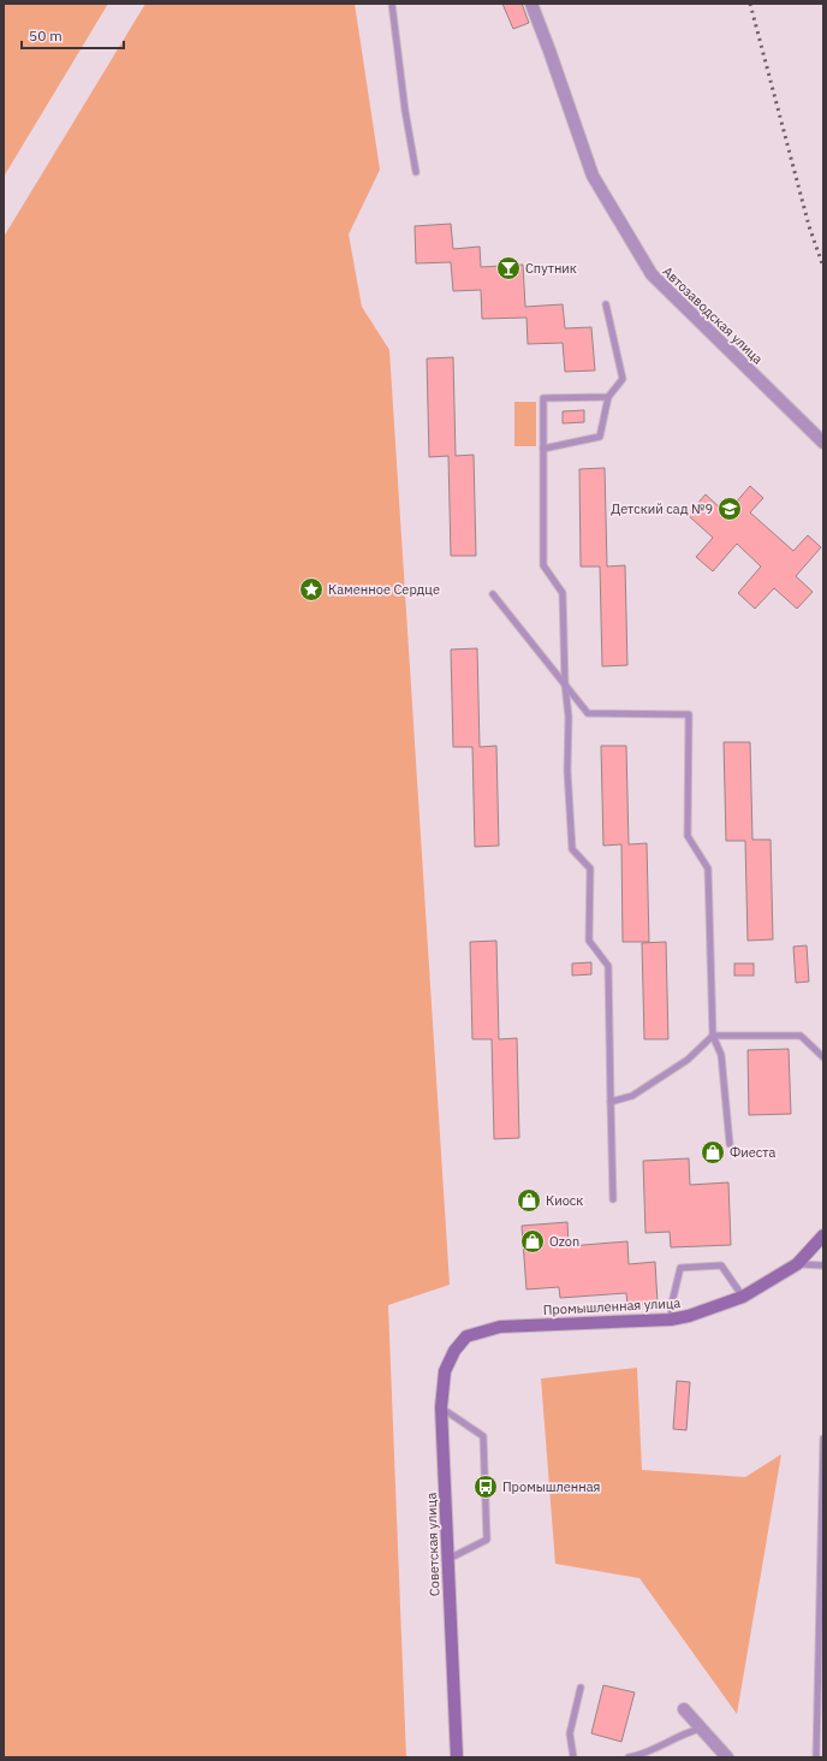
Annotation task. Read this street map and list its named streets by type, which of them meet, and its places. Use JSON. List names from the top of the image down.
{
  "streets": {
    "street": ["Автозаводская улица", "Промышленная улица", "Советская улица"]
  },
  "crossings": [
    ["Промышленная улица", "Советская улица"]
  ],
  "places": {
    "bar": ["Спутник"],
    "school or university": ["Детский сад №9"],
    "place": ["Каменное Сердце"],
    "shop": ["Фиеста", "Киоск", "Ozon"],
    "bus stop": ["Промышленная"]
  },
  "scale_bar": "50 m"
}
